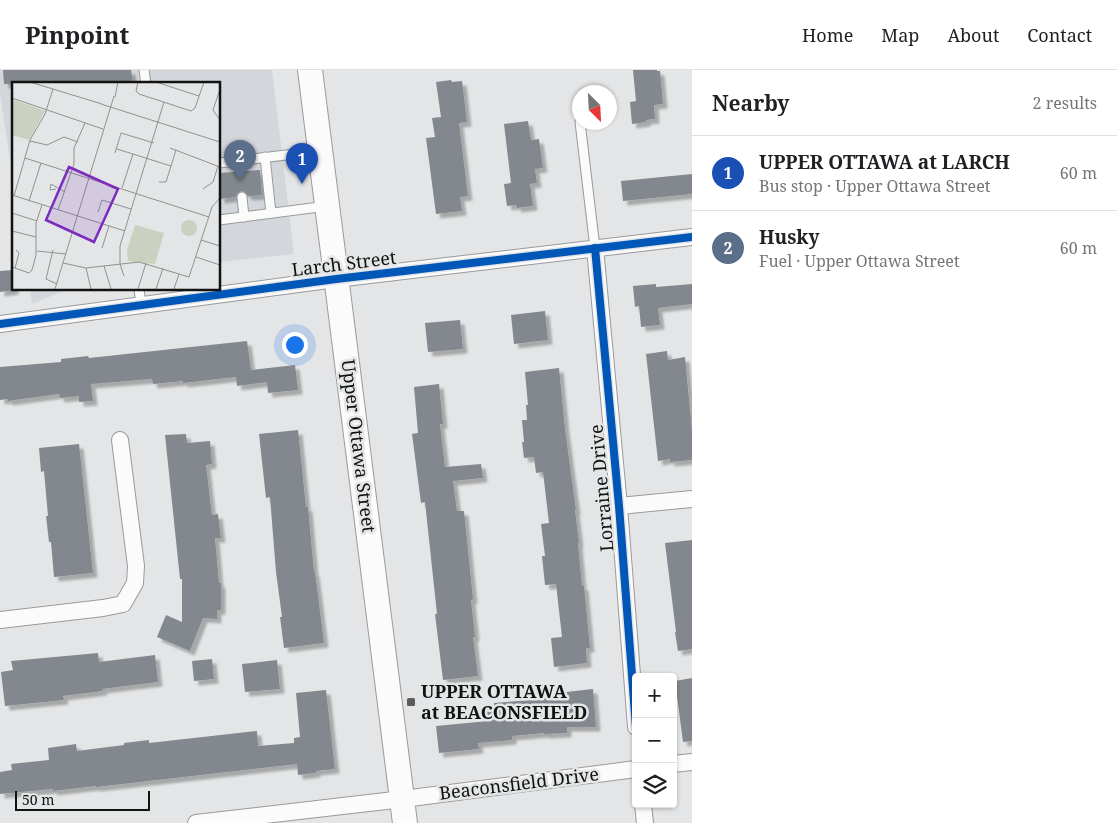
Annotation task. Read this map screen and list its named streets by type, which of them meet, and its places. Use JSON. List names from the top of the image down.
{
  "streets": {
    "main road": ["Upper Ottawa Street"],
    "street": ["Larch Street", "Lorraine Drive", "Beaconsfield Drive"]
  },
  "crossings": [
    ["Larch Street", "Upper Ottawa Street"],
    ["Larch Street", "Lorraine Drive"],
    ["Upper Ottawa Street", "Beaconsfield Drive"]
  ],
  "places": {
    "transit": ["UPPER OTTAWA at BEACONSFIELD"]
  },
  "scale_bar": "50 m",
  "north": "bottom right",
  "page": {
    "header": "Pinpoint",
    "nav": [
      "Home",
      "Map",
      "About",
      "Contact"
    ],
    "heading": ["Nearby", "2 results"],
    "list": [
      {
        "mark": "1",
        "name": "UPPER OTTAWA at LARCH",
        "note": "Bus stop · Upper Ottawa Street",
        "value": "60 m"
      },
      {
        "mark": "2",
        "name": "Husky",
        "note": "Fuel · Upper Ottawa Street",
        "value": "60 m"
      }
    ],
    "pins": ["2", "1"],
    "map_buttons": ["+", "−"],
    "scale": "50 m"
  }
}
